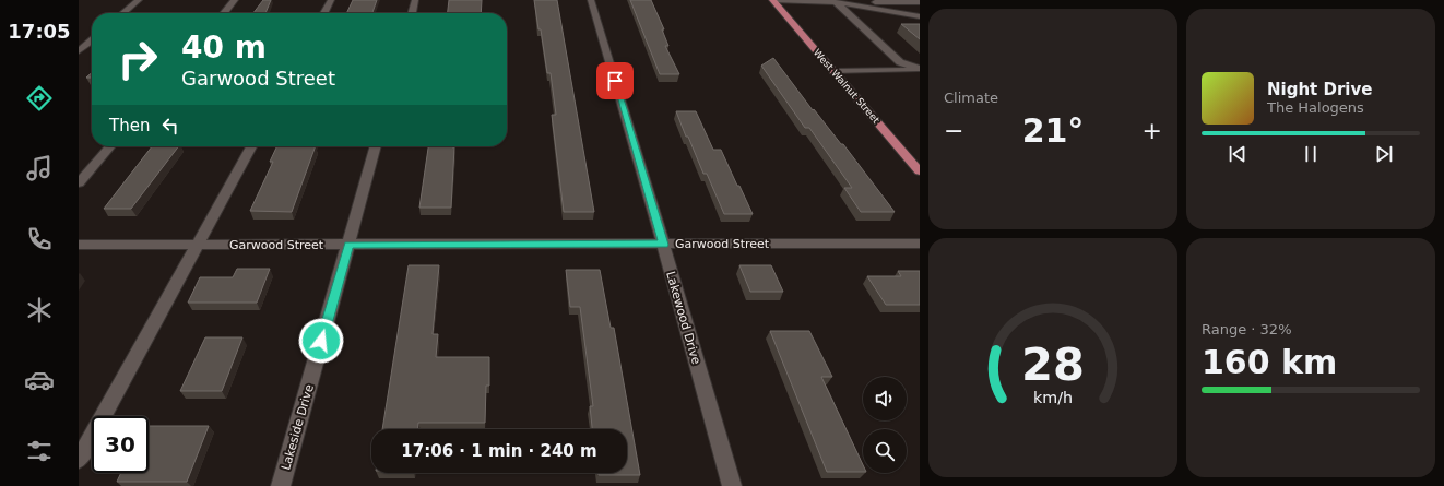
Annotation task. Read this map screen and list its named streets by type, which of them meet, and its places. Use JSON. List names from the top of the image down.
{
  "streets": {
    "main road": ["West Walnut Street"],
    "street": ["Garwood Street", "Lakewood Drive", "Lakeside Drive"]
  },
  "crossings": [
    ["Garwood Street", "Lakewood Drive"],
    ["Garwood Street", "Lakeside Drive"]
  ],
  "page": {
    "tabs": "17:05",
    "tile": [
      "Climate",
      ["Range · 32%", "160 km"]
    ],
    "turn": ["40 m", "Garwood Street"],
    "song": ["Night Drive", "The Halogens"],
    "then": "Then",
    "heat": ["−", "21°", "+"],
    "limit": "30",
    "trip": "17:06 · 1 min · 240 m",
    "gauge": ["28", "km/h"]
  }
}
